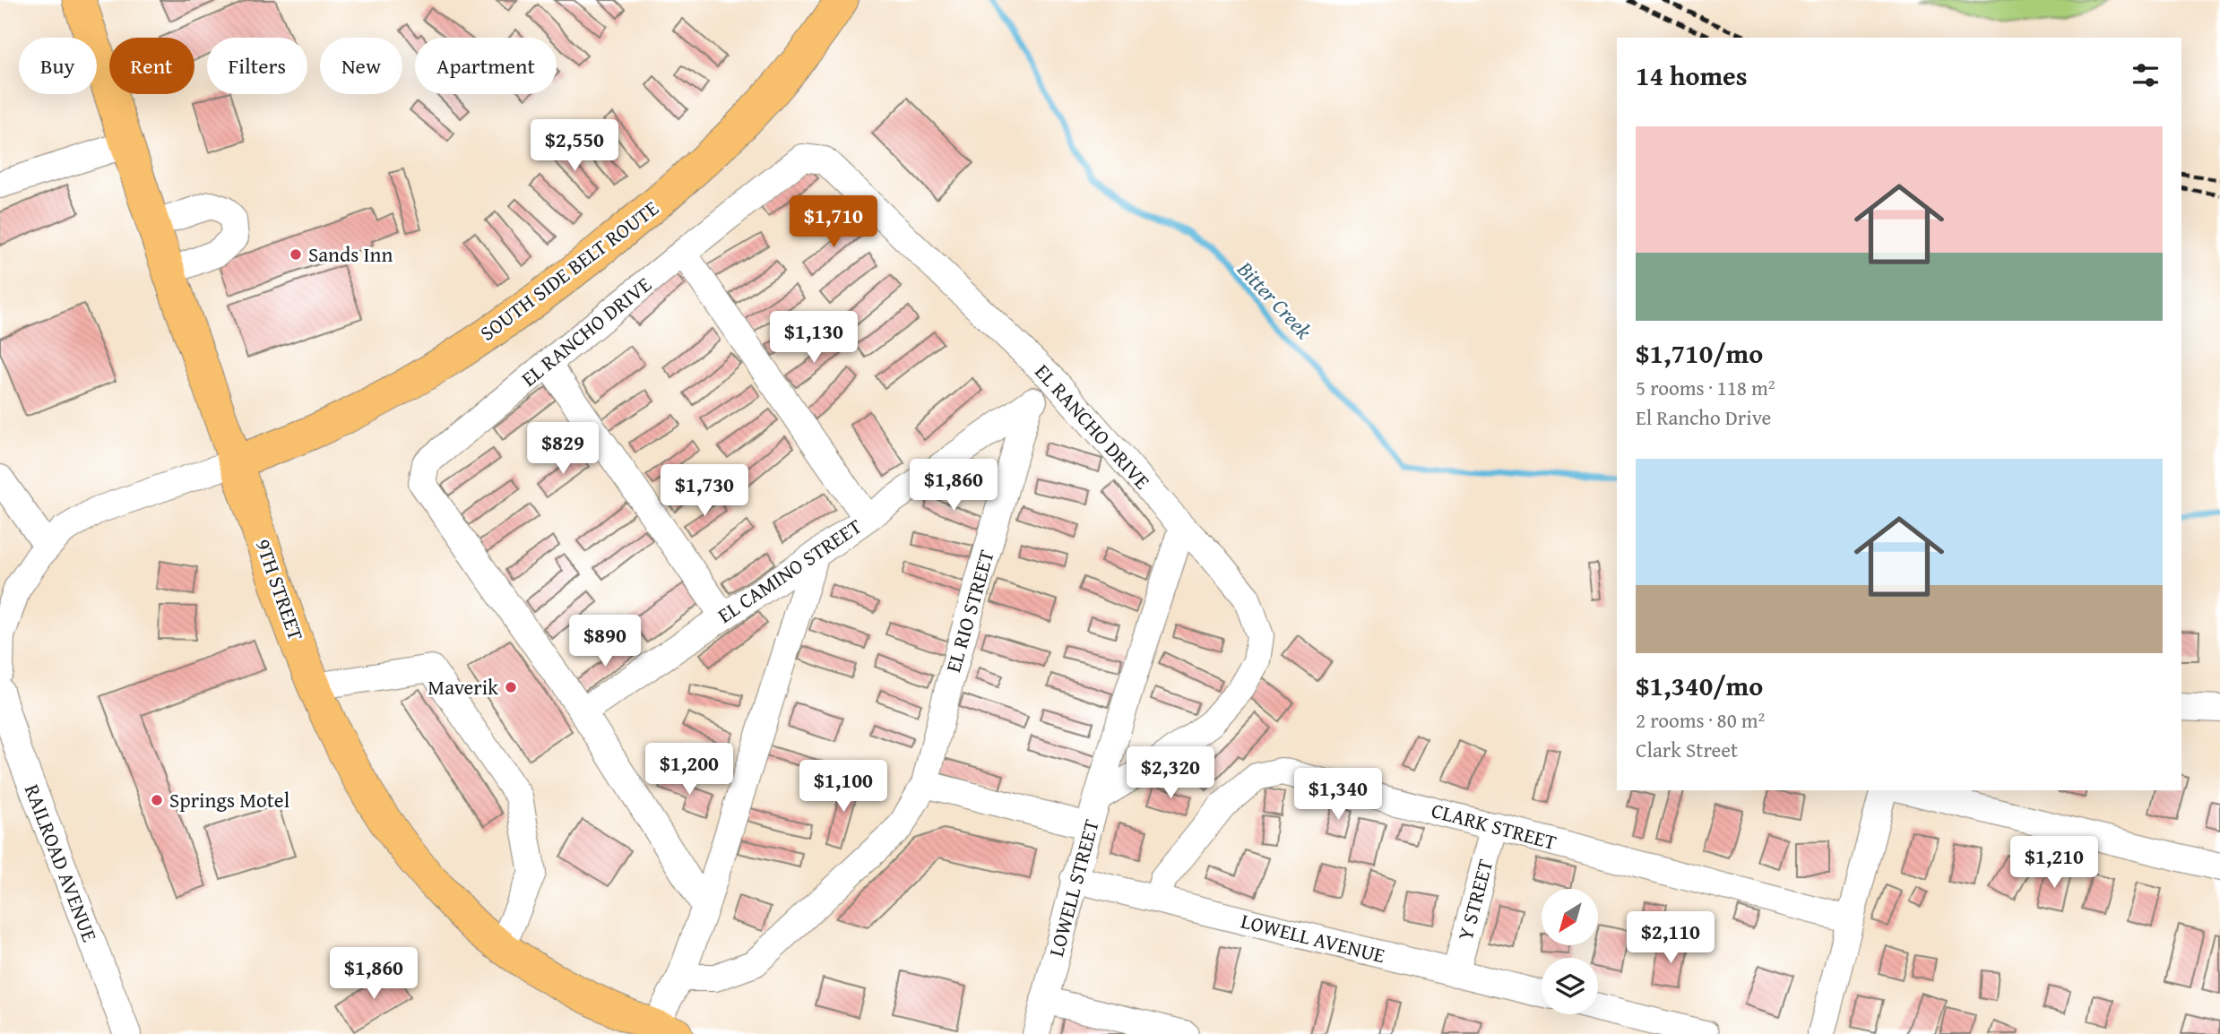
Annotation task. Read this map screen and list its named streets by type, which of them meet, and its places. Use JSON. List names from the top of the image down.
{
  "streets": {
    "main road": ["SOUTH SIDE BELT ROUTE", "9TH STREET"],
    "street": [
      "EL RANCHO DRIVE",
      "EL CAMINO STREET",
      "EL RIO STREET",
      "CLARK STREET",
      "RAILROAD AVENUE",
      "LOWELL STREET",
      "Y STREET",
      "LOWELL AVENUE"
    ]
  },
  "crossings": [
    ["SOUTH SIDE BELT ROUTE", "9TH STREET"],
    ["EL RANCHO DRIVE", "EL CAMINO STREET"],
    ["EL RANCHO DRIVE", "LOWELL STREET"],
    ["EL CAMINO STREET", "EL RIO STREET"],
    ["CLARK STREET", "Y STREET"],
    ["CLARK STREET", "LOWELL AVENUE"],
    ["LOWELL STREET", "LOWELL AVENUE"],
    ["Y STREET", "LOWELL AVENUE"]
  ],
  "water": ["Bitter Creek"],
  "places": ["Sands Inn", "Maverik", "Springs Motel"],
  "north": "bottom left",
  "page": {
    "chip": [
      "Buy",
      "Rent",
      "Filters",
      "New",
      "Apartment"
    ],
    "heading": "14 homes",
    "list": [
      {
        "name": "$1,710/mo",
        "note": "5 rooms · 118 m² · El Rancho Drive"
      },
      {
        "name": "$1,340/mo",
        "note": "2 rooms · 80 m² · Clark Street"
      }
    ],
    "price": [
      "$2,550",
      "$1,710",
      "$1,130",
      "$829",
      "$1,860",
      "$1,730",
      "$890",
      "$1,200",
      "$2,320",
      "$1,100",
      "$1,340",
      "$1,210",
      "$2,110",
      "$1,860"
    ]
  }
}
